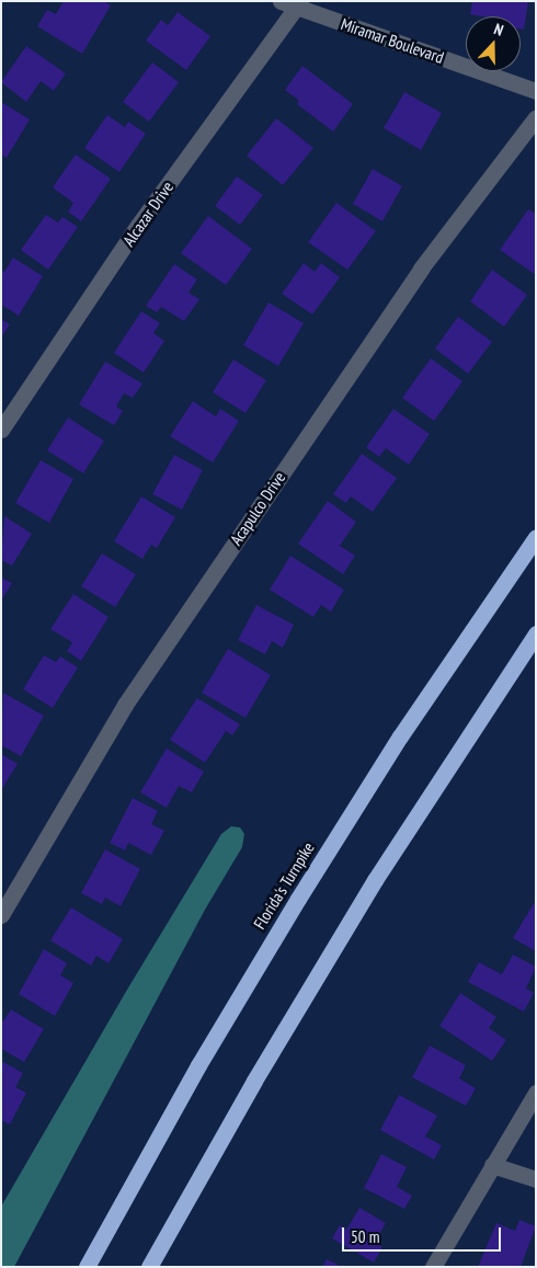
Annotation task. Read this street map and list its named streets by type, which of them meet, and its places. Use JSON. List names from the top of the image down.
{
  "streets": {
    "highway": ["Florida's Turnpike"],
    "street": ["Miramar Boulevard", "Alcazar Drive", "Acapulco Drive"]
  },
  "crossings": [
    ["Miramar Boulevard", "Alcazar Drive"]
  ],
  "scale_bar": "50 m",
  "north": "top"
}
